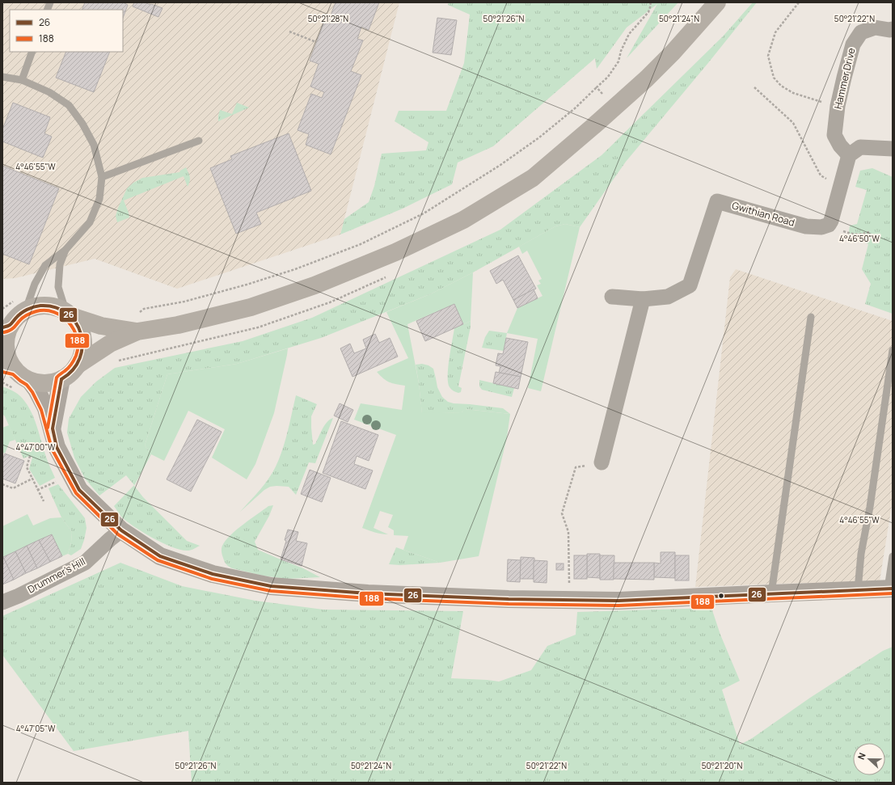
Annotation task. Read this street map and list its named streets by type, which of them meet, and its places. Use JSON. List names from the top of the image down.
{
  "streets": {
    "street": ["Hammer Drive", "Gwithian Road", "Drummer's Hill"]
  },
  "lines": ["transit line 26", "transit line 188"],
  "legend": ["26", "188"],
  "north": "left",
  "coordinates": [
    "50°21'28\"N",
    "50°21'26\"N",
    "50°21'24\"N",
    "50°21'22\"N",
    "4°46'55\"W",
    "4°46'50\"W",
    "4°47'00\"W",
    "4°47'05\"W",
    "50°21'20\"N"
  ]
}
